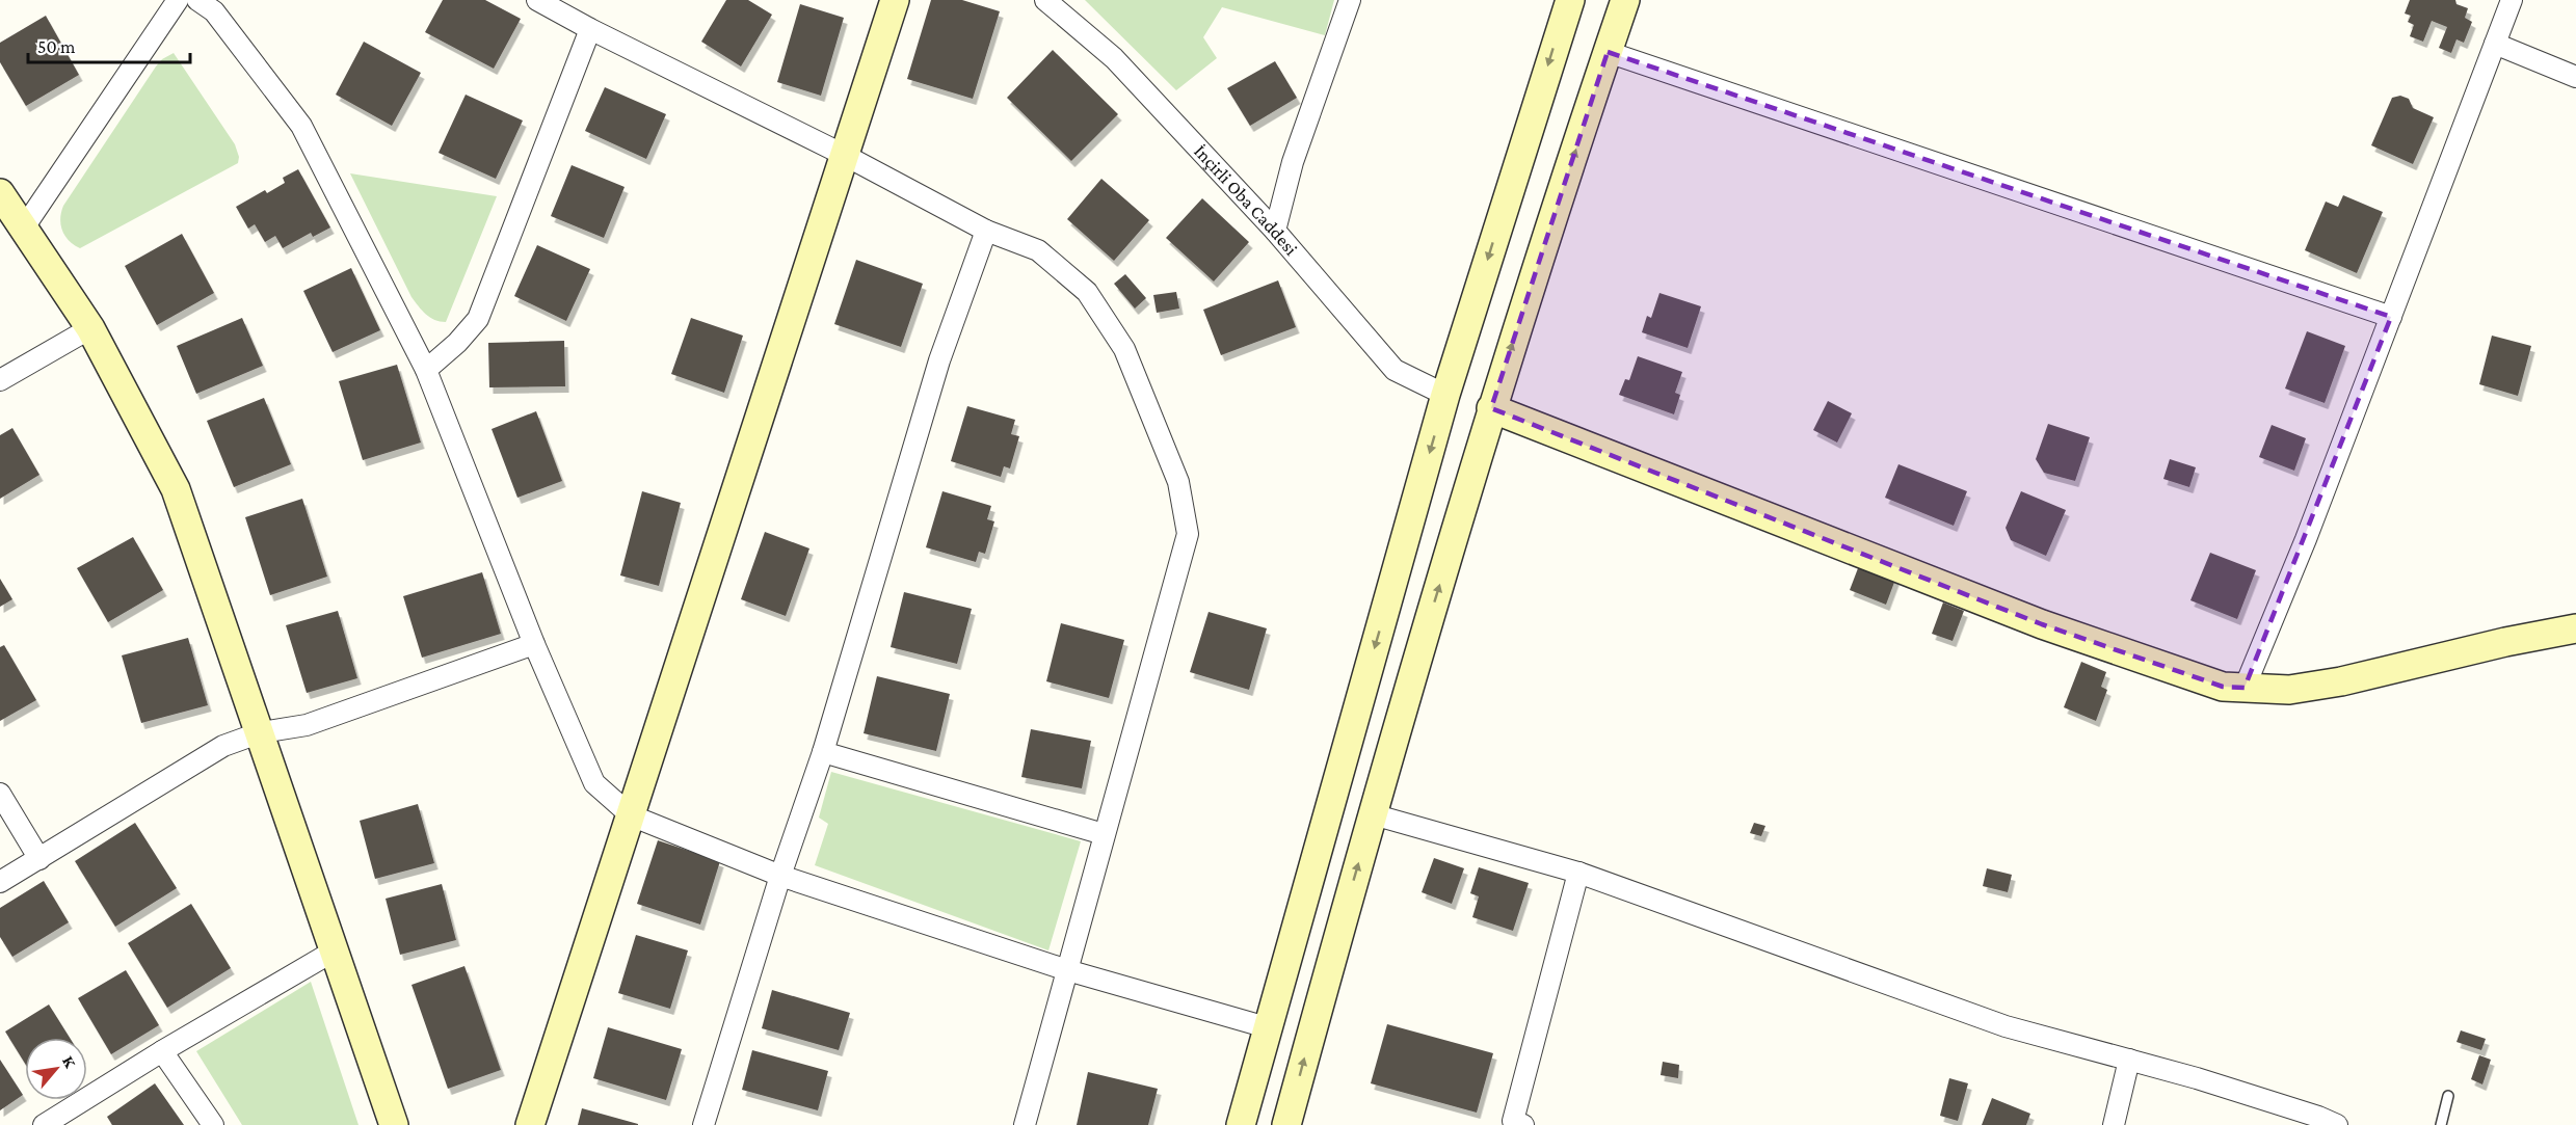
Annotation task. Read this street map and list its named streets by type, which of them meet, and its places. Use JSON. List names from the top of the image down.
{
  "streets": {
    "street": ["İnçirli Oba Caddesi"]
  },
  "scale_bar": "50 m",
  "north": "top right"
}
